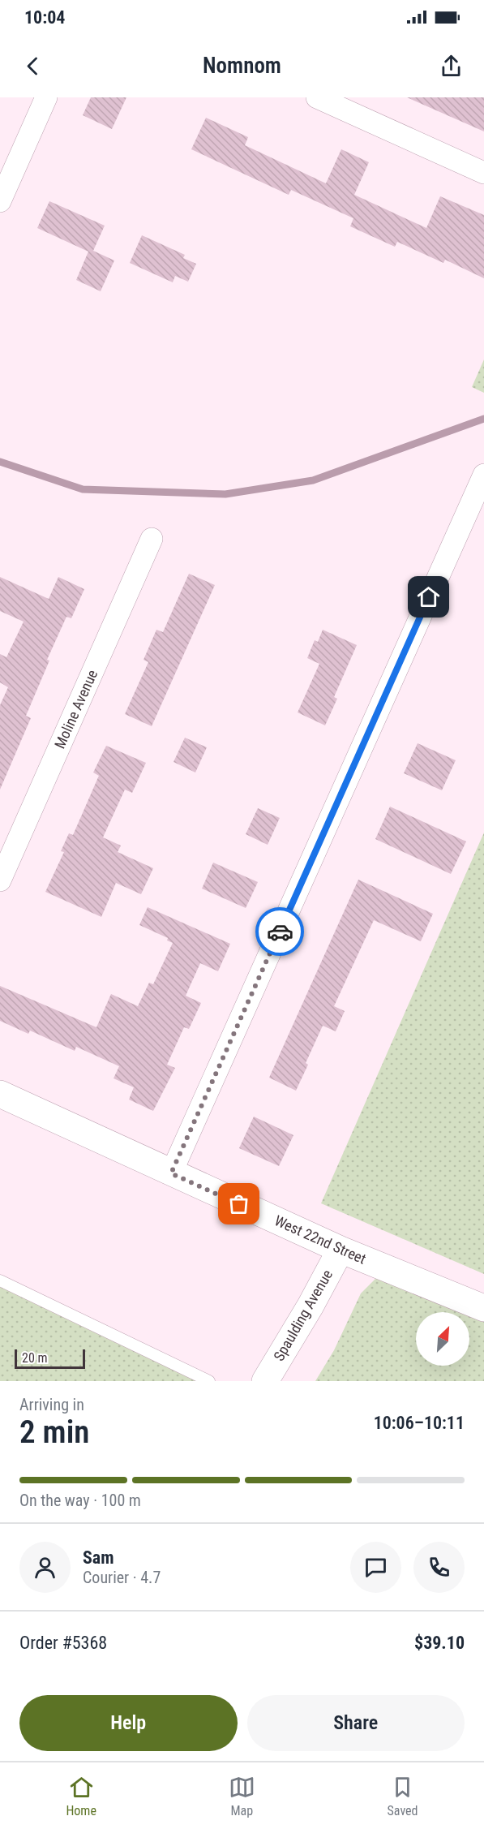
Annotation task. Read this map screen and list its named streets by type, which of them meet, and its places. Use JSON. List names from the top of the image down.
{
  "streets": {
    "street": ["Moline Avenue", "West 22nd Street", "Spaulding Avenue"]
  },
  "crossings": [
    ["West 22nd Street", "Spaulding Avenue"]
  ],
  "scale_bar": "20 m",
  "north": "top right",
  "page": {
    "status": "10:04",
    "header": "Nomnom",
    "scale": "20 m",
    "heading": ["2 min", "Arriving in", "10:06–10:11"],
    "panel": [
      "Sam",
      "Courier · 4.7",
      "Order #5368",
      "$39.10"
    ],
    "bar": "On the way · 100 m",
    "buttons": ["Help", "Share"],
    "tabs": ["Home", "Map", "Saved"]
  }
}
